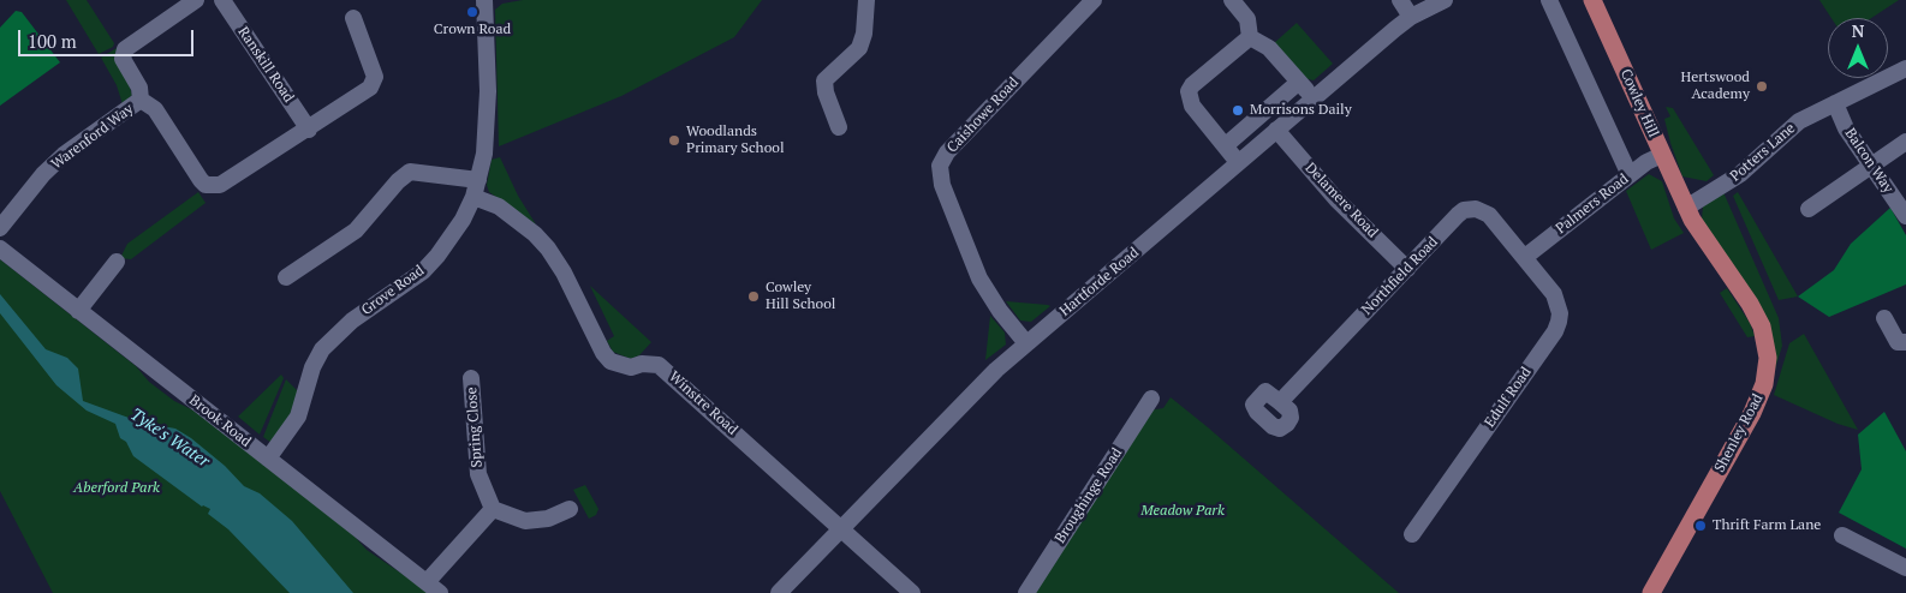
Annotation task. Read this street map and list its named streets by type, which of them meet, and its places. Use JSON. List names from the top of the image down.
{
  "streets": {
    "main road": ["Cowley Hill", "Shenley Road"],
    "street": [
      "Ranskill Road",
      "Caishowe Road",
      "Warenford Way",
      "Potters Lane",
      "Balcon Way",
      "Delamere Road",
      "Palmers Road",
      "Northfield Road",
      "Hartforde Road",
      "Grove Road",
      "Edulf Road",
      "Winstre Road",
      "Brook Road",
      "Spring Close",
      "Broughinge Road"
    ]
  },
  "crossings": [
    ["Cowley Hill", "Potters Lane"],
    ["Cowley Hill", "Palmers Road"],
    ["Cowley Hill", "Shenley Road"],
    ["Caishowe Road", "Hartforde Road"],
    ["Potters Lane", "Balcon Way"],
    ["Potters Lane", "Shenley Road"],
    ["Delamere Road", "Northfield Road"],
    ["Delamere Road", "Hartforde Road"],
    ["Palmers Road", "Northfield Road"],
    ["Palmers Road", "Edulf Road"],
    ["Northfield Road", "Edulf Road"],
    ["Hartforde Road", "Winstre Road"],
    ["Grove Road", "Winstre Road"],
    ["Grove Road", "Brook Road"]
  ],
  "water": ["Tyke's Water"],
  "parks": ["Aberford Park", "Meadow Park"],
  "places": [
    "Crown Road",
    "Hertswood Academy",
    "Morrisons Daily",
    "Woodlands Primary School",
    "Cowley Hill School",
    "Thrift Farm Lane"
  ],
  "scale_bar": "100 m",
  "north": "top"
}
